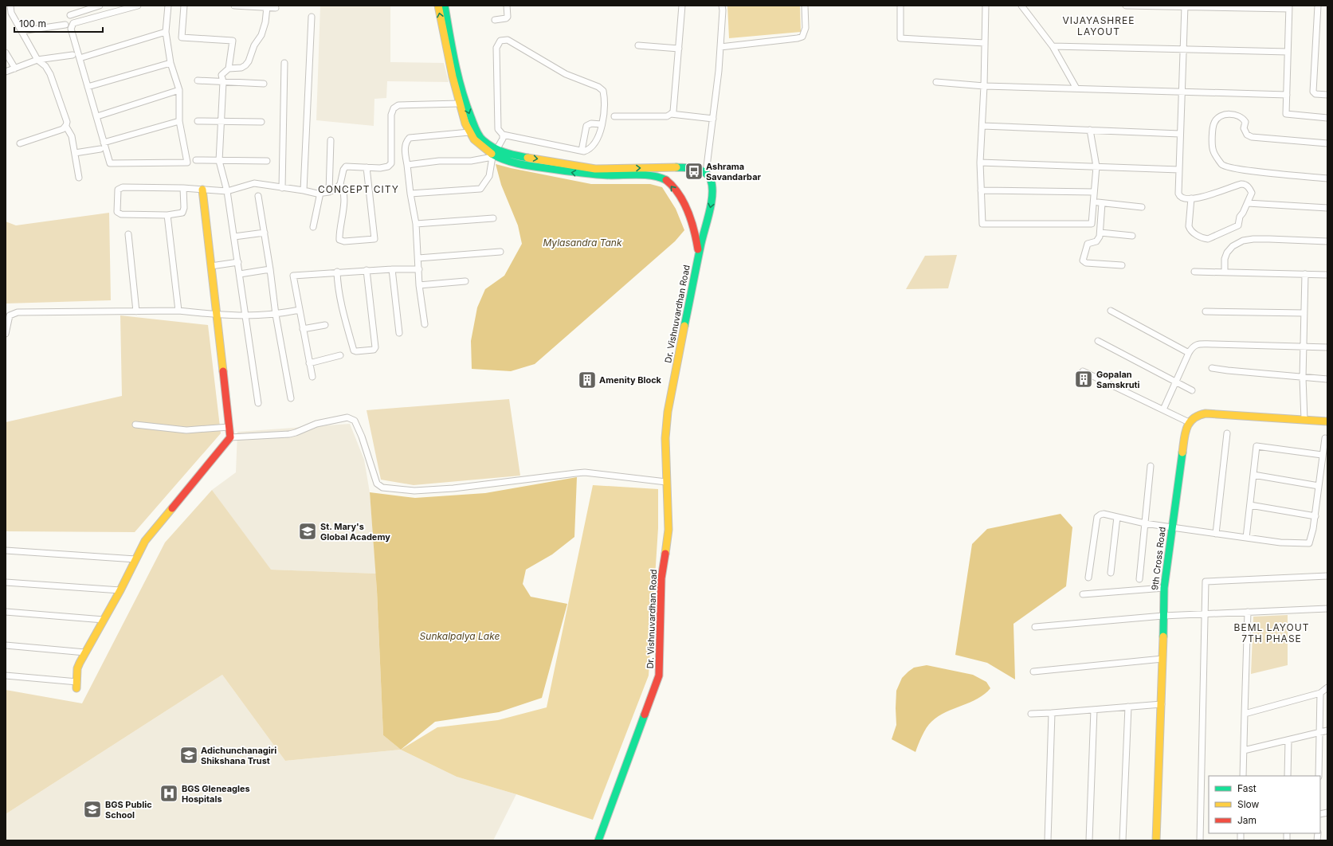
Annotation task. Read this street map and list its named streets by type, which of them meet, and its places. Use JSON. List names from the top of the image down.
{
  "streets": {
    "main road": ["Dr. Vishnuvardhan Road", "9th Cross Road"]
  },
  "districts": ["VIJAYASHREE LAYOUT", "CONCEPT CITY", "BEML LAYOUT 7TH PHASE"],
  "water": ["Mylasandra Tank", "Sunkalpalya Lake"],
  "places": {
    "bus stop": ["Ashrama Savandarbar"],
    "building": ["Gopalan Samskruti", "Amenity Block"],
    "school or university": ["St. Mary's Global Academy", "Adichunchanagiri Shikshana Trust", "BGS Public School"],
    "hospital": ["BGS Gleneagles Hospitals"]
  },
  "legend": ["Fast", "Slow", "Jam"],
  "scale_bar": "100 m"
}
